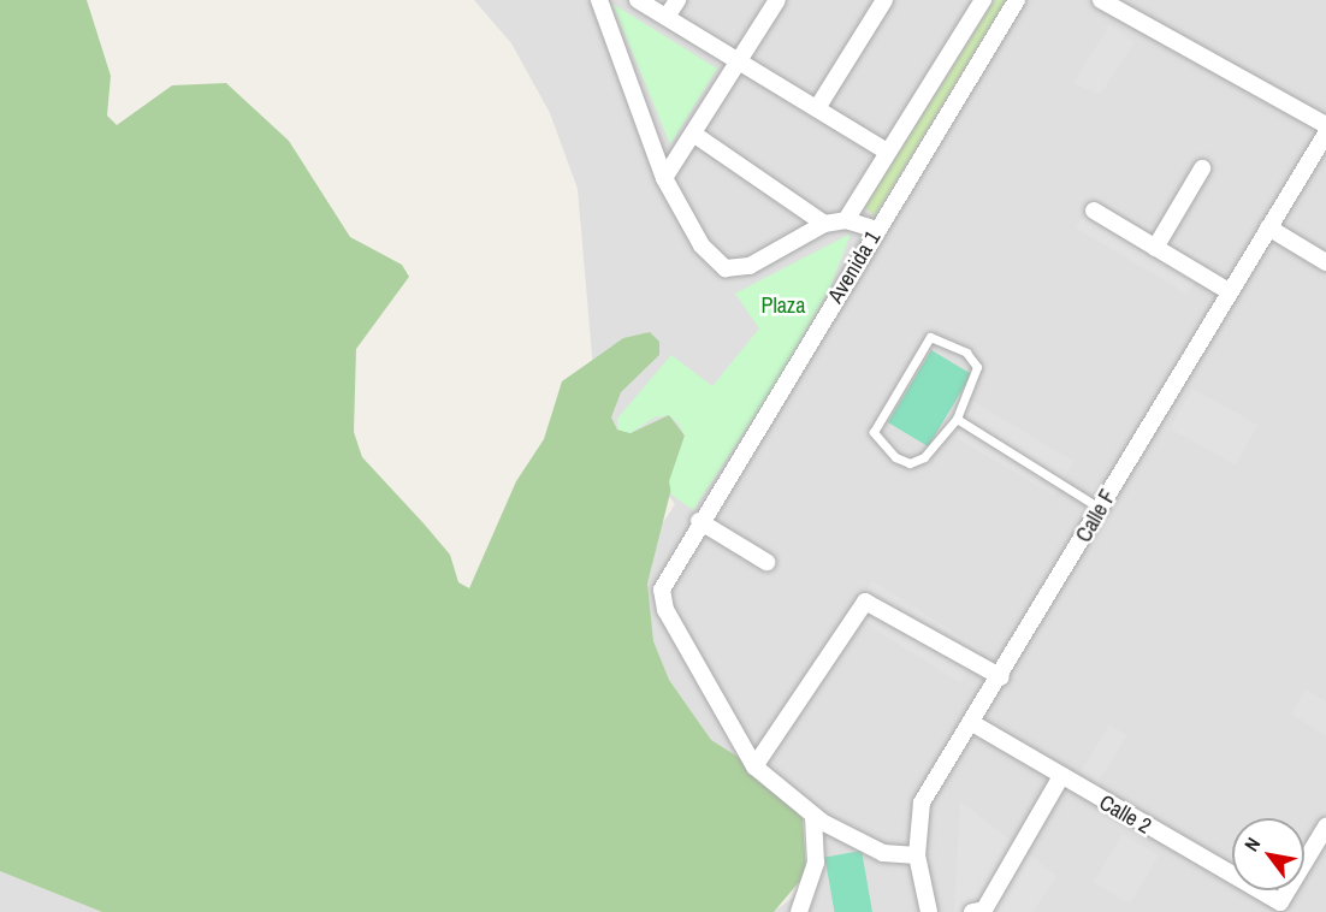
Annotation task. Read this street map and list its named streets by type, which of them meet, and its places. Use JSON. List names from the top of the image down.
{
  "streets": {
    "street": ["Avenida 1", "Calle F", "Calle 2"]
  },
  "crossings": [
    ["Calle F", "Calle 2"]
  ],
  "parks": ["Plaza"],
  "north": "top left"
}
